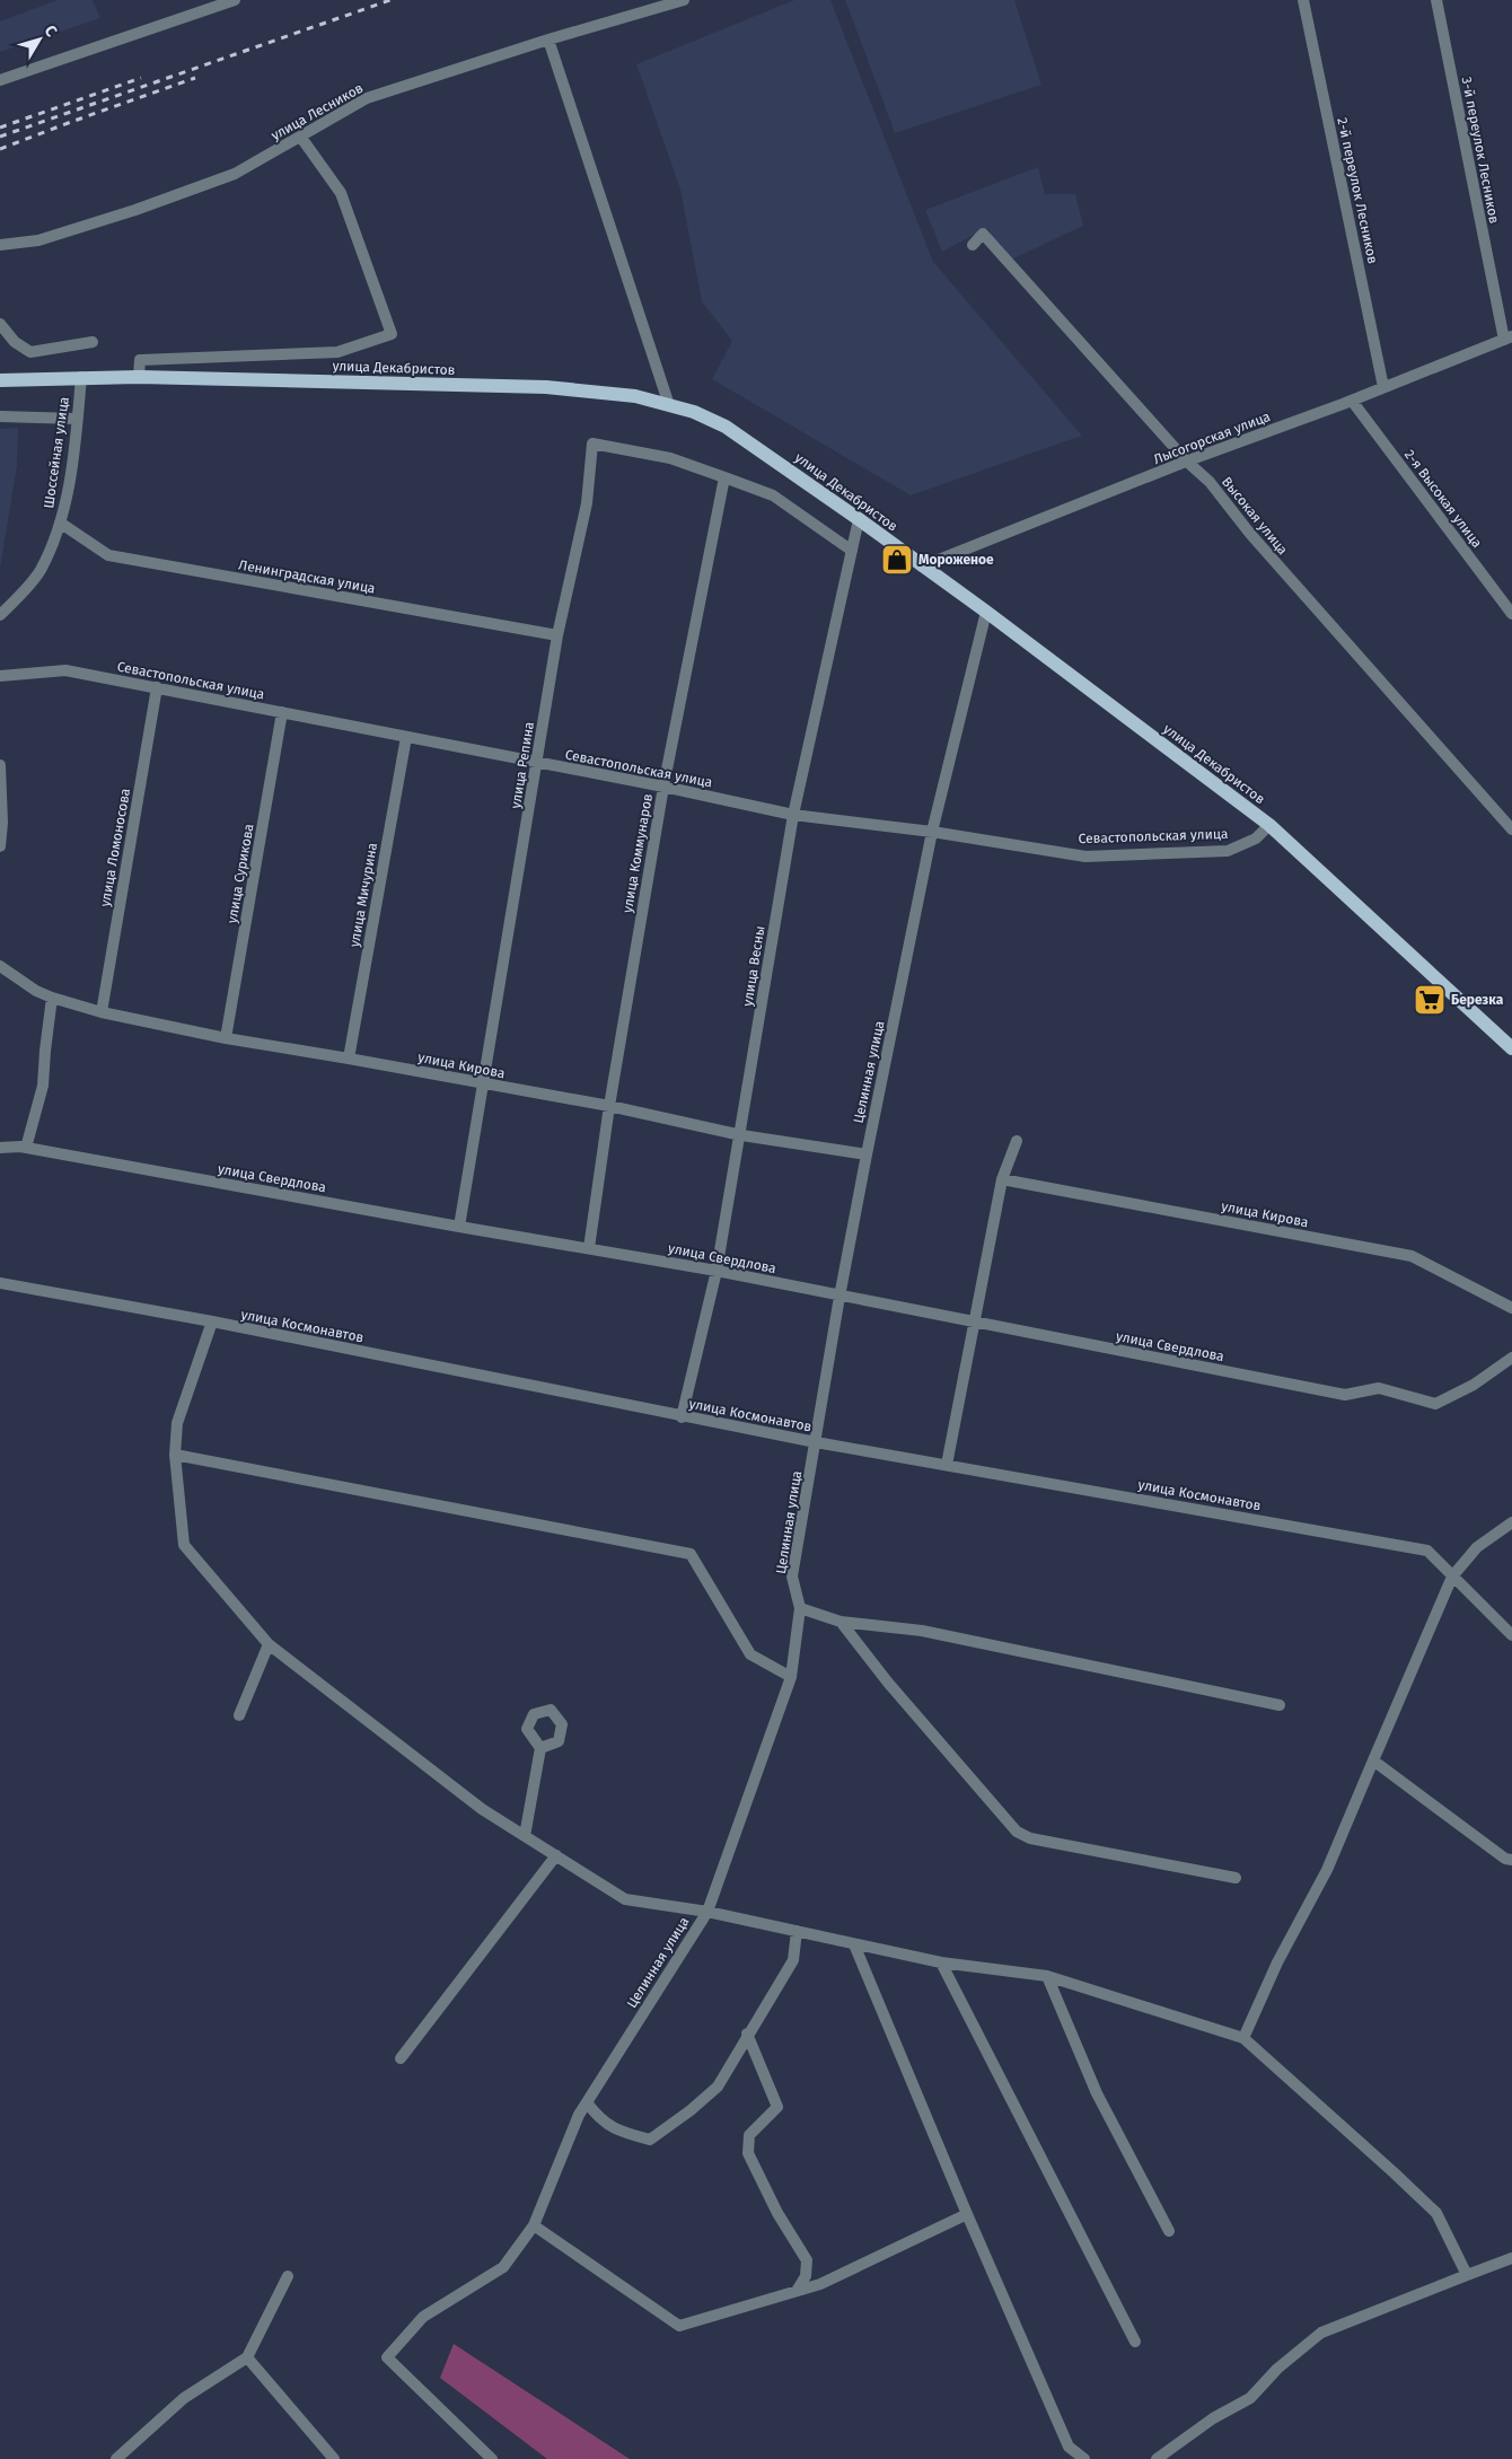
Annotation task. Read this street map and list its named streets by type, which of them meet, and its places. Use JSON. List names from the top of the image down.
{
  "streets": {
    "main road": ["улица Декабристов"],
    "street": [
      "улица Лесников",
      "3-й переулок Лесников",
      "2-й переулок Лесников",
      "Лысогорская улица",
      "Шоссейная улица",
      "2-я Высокая улица",
      "Высокая улица",
      "Ленинградская улица",
      "Севастопольская улица",
      "улица Репина",
      "улица Ломоносова",
      "улица Коммунаров",
      "улица Сурикова",
      "улица Мичурина",
      "улица Весны",
      "улица Кирова",
      "Целинная улица",
      "улица Свердлова",
      "улица Космонавтов"
    ]
  },
  "crossings": [
    ["3-й переулок Лесников", "Лысогорская улица"],
    ["2-й переулок Лесников", "Лысогорская улица"],
    ["улица Декабристов", "Лысогорская улица"],
    ["улица Декабристов", "Шоссейная улица"],
    ["улица Декабристов", "Севастопольская улица"],
    ["улица Декабристов", "улица Весны"],
    ["улица Декабристов", "Целинная улица"],
    ["Лысогорская улица", "2-я Высокая улица"],
    ["Лысогорская улица", "Высокая улица"],
    ["Шоссейная улица", "Ленинградская улица"],
    ["Ленинградская улица", "улица Репина"],
    ["Севастопольская улица", "улица Репина"],
    ["Севастопольская улица", "улица Ломоносова"],
    ["Севастопольская улица", "улица Коммунаров"],
    ["Севастопольская улица", "улица Сурикова"],
    ["Севастопольская улица", "улица Мичурина"],
    ["Севастопольская улица", "улица Весны"],
    ["Севастопольская улица", "Целинная улица"],
    ["улица Репина", "улица Коммунаров"],
    ["улица Репина", "улица Кирова"],
    ["улица Репина", "улица Свердлова"],
    ["улица Ломоносова", "улица Кирова"],
    ["улица Коммунаров", "улица Кирова"],
    ["улица Коммунаров", "улица Свердлова"],
    ["улица Сурикова", "улица Кирова"],
    ["улица Мичурина", "улица Кирова"],
    ["улица Весны", "улица Кирова"],
    ["улица Весны", "улица Свердлова"],
    ["улица Весны", "улица Космонавтов"],
    ["улица Кирова", "Целинная улица"],
    ["Целинная улица", "улица Свердлова"],
    ["Целинная улица", "улица Космонавтов"]
  ],
  "places": {
    "shop": ["Мороженое"],
    "supermarket": ["Березка"]
  },
  "north": "top right"
}
